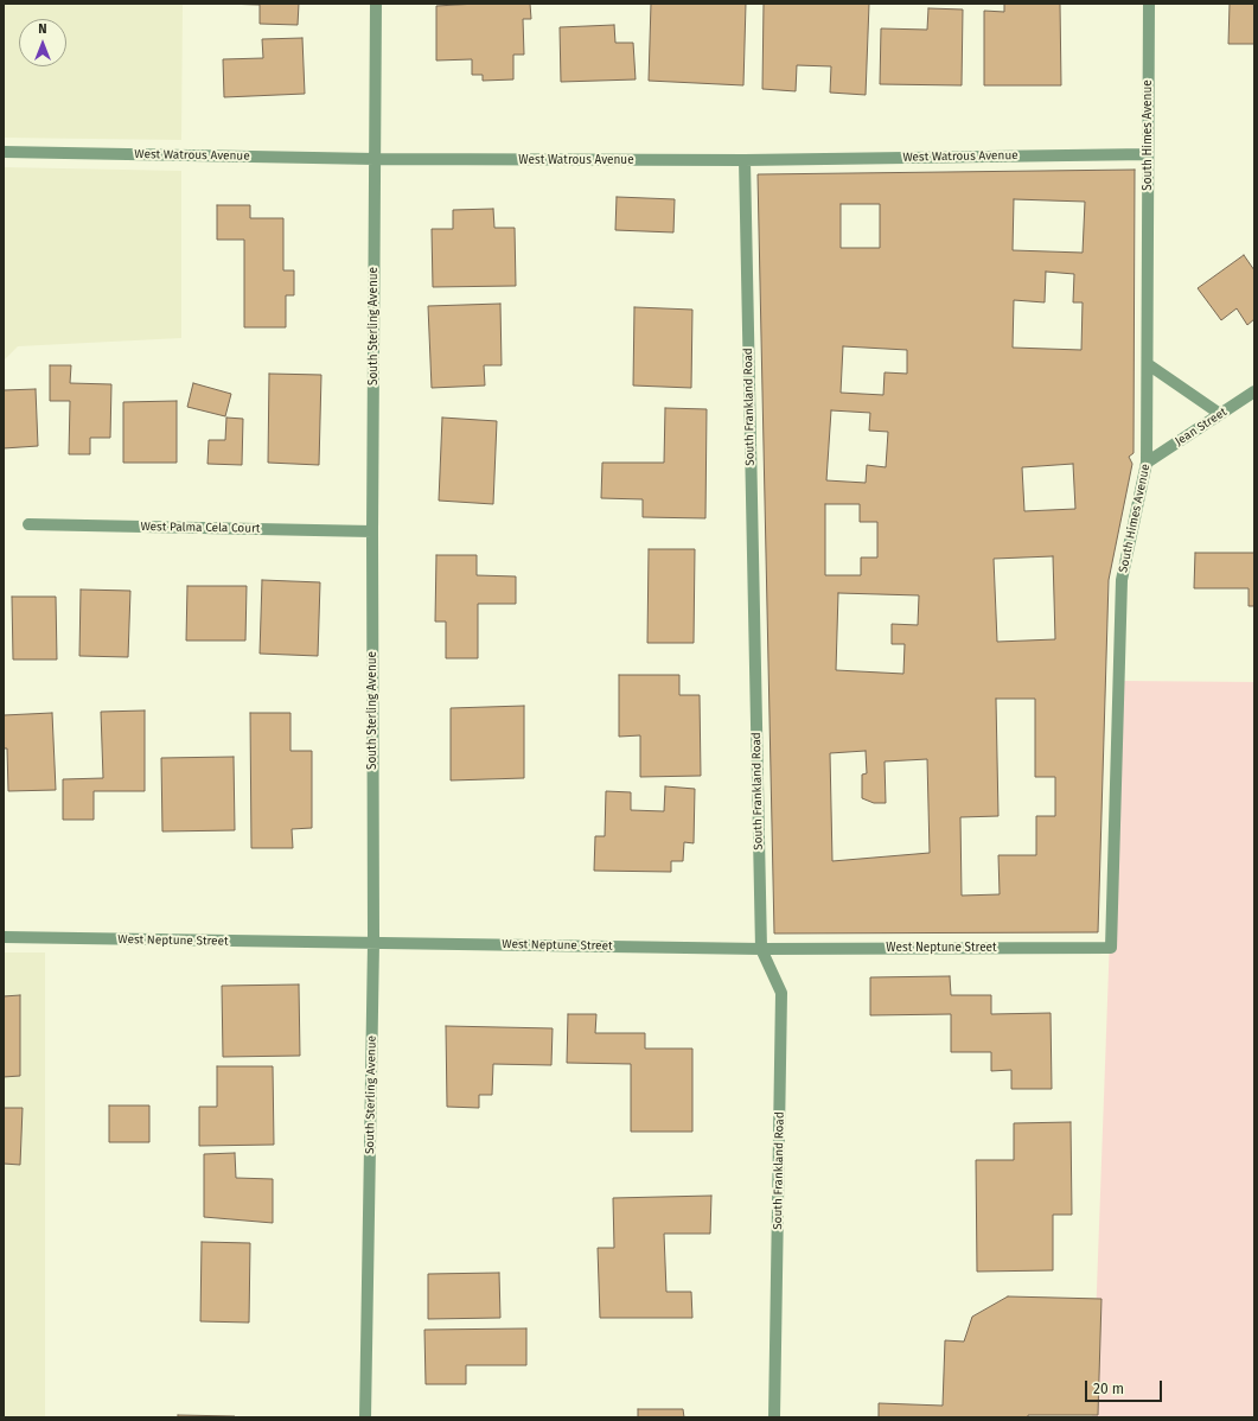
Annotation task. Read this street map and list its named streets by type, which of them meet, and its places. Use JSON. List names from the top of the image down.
{
  "streets": {
    "street": [
      "South Himes Avenue",
      "West Watrous Avenue",
      "South Sterling Avenue",
      "South Frankland Road",
      "Jean Street",
      "West Palma Cela Court",
      "West Neptune Street"
    ]
  },
  "crossings": [
    ["South Himes Avenue", "West Watrous Avenue"],
    ["South Himes Avenue", "Jean Street"],
    ["South Himes Avenue", "West Neptune Street"],
    ["West Watrous Avenue", "South Sterling Avenue"],
    ["West Watrous Avenue", "South Frankland Road"],
    ["South Sterling Avenue", "West Palma Cela Court"],
    ["South Sterling Avenue", "West Neptune Street"],
    ["South Frankland Road", "West Neptune Street"]
  ],
  "scale_bar": "20 m",
  "north": "top"
}
